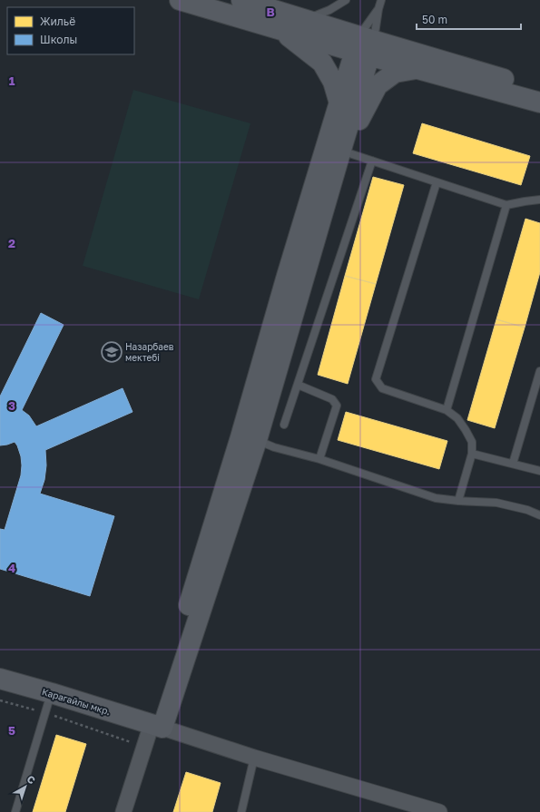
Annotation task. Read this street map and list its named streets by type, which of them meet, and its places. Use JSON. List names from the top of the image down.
{
  "streets": {
    "street": ["Карагайлы мкр."]
  },
  "places": {
    "school or university": ["Назарбаев мектебі"]
  },
  "legend": ["Жильё", "Школы"],
  "scale_bar": "50 m",
  "north": "top right",
  "grid": {
    "columns": ["B"],
    "rows": [
      "1",
      "2",
      "3",
      "4",
      "5"
    ]
  }
}
